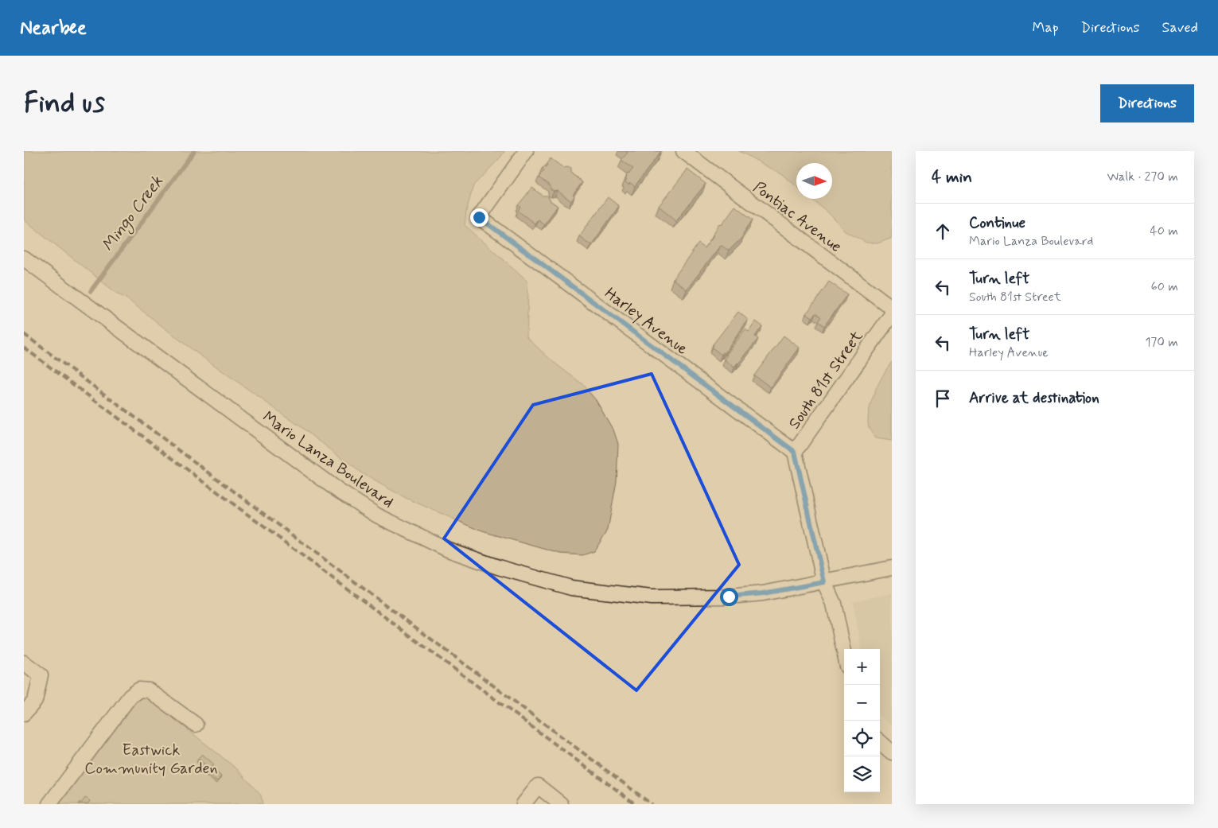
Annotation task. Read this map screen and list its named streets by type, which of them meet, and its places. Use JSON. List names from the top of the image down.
{
  "streets": {
    "street": [
      "Pontiac Avenue",
      "Harley Avenue",
      "South 81st Street",
      "Mario Lanza Boulevard"
    ]
  },
  "crossings": [
    ["Harley Avenue", "South 81st Street"],
    ["South 81st Street", "Mario Lanza Boulevard"]
  ],
  "water": ["Mingo Creek"],
  "parks": ["Eastwick Community Garden"],
  "north": "right",
  "page": {
    "header": "Nearbee",
    "nav": ["Map", "Directions", "Saved"],
    "buttons": "Directions",
    "title": "Find us",
    "heading": ["4 min", "Walk · 270 m"],
    "list": [
      ["Continue", "Mario Lanza Boulevard", "40 m"],
      ["Turn left", "South 81st Street", "60 m"],
      ["Turn left", "Harley Avenue", "170 m"],
      "Arrive at destination"
    ],
    "map_buttons": ["+", "−"]
  }
}
